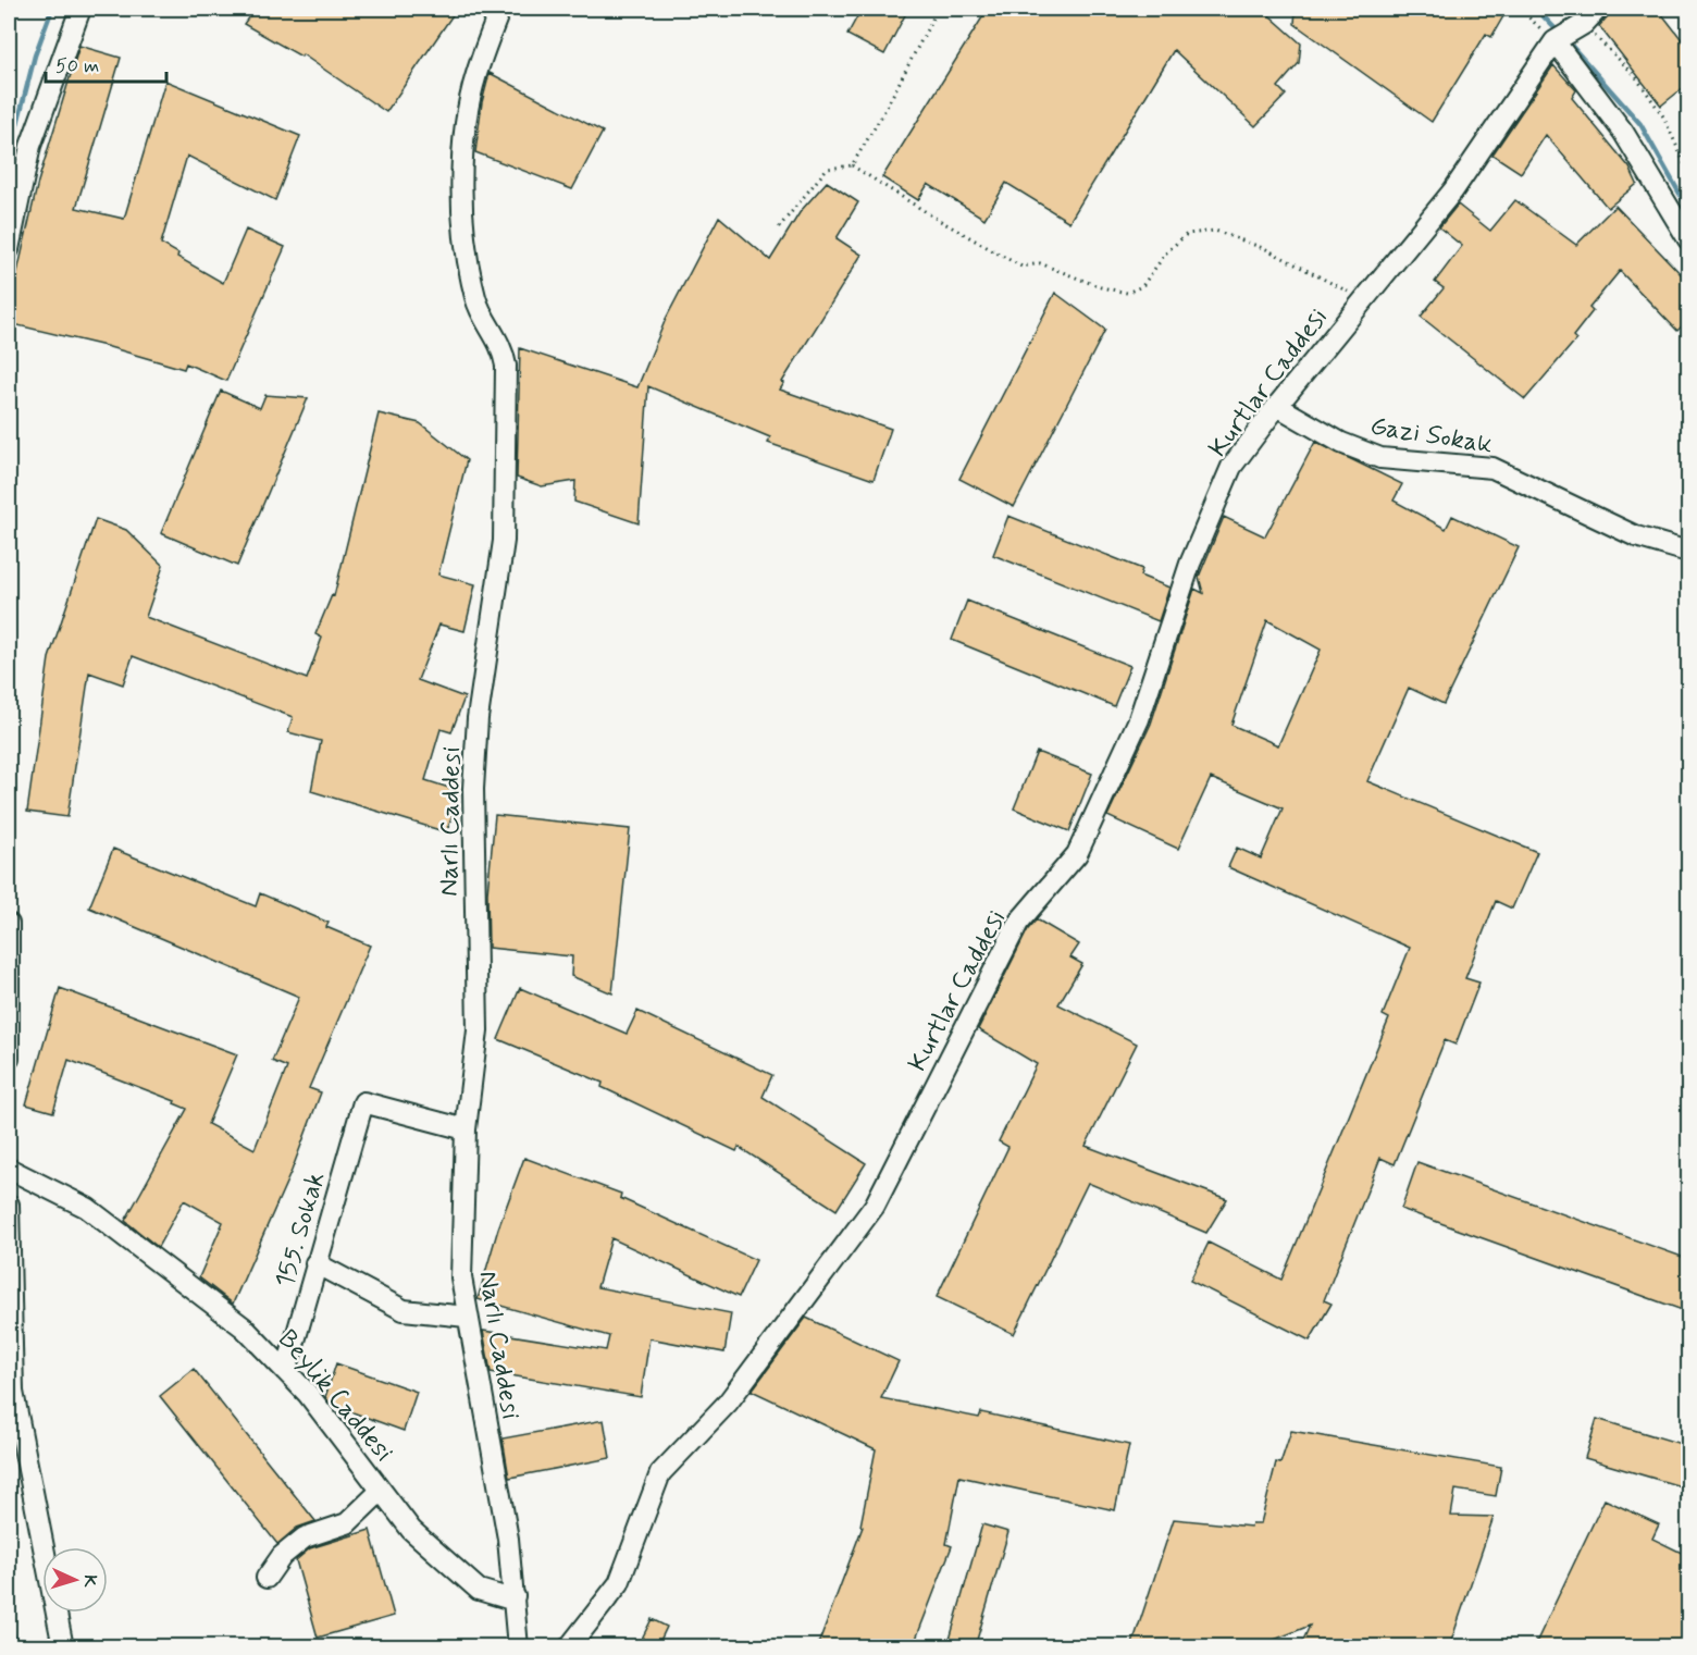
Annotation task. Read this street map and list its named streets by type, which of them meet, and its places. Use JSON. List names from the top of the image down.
{
  "streets": {
    "street": [
      "Kurtlar Caddesi",
      "Gazi Sokak",
      "Narlı Caddesi",
      "155. Sokak",
      "Beylik Caddesi"
    ]
  },
  "crossings": [
    ["Kurtlar Caddesi", "Gazi Sokak"],
    ["Narlı Caddesi", "155. Sokak"],
    ["Narlı Caddesi", "Beylik Caddesi"],
    ["155. Sokak", "Beylik Caddesi"]
  ],
  "scale_bar": "50 m",
  "north": "right"
}
